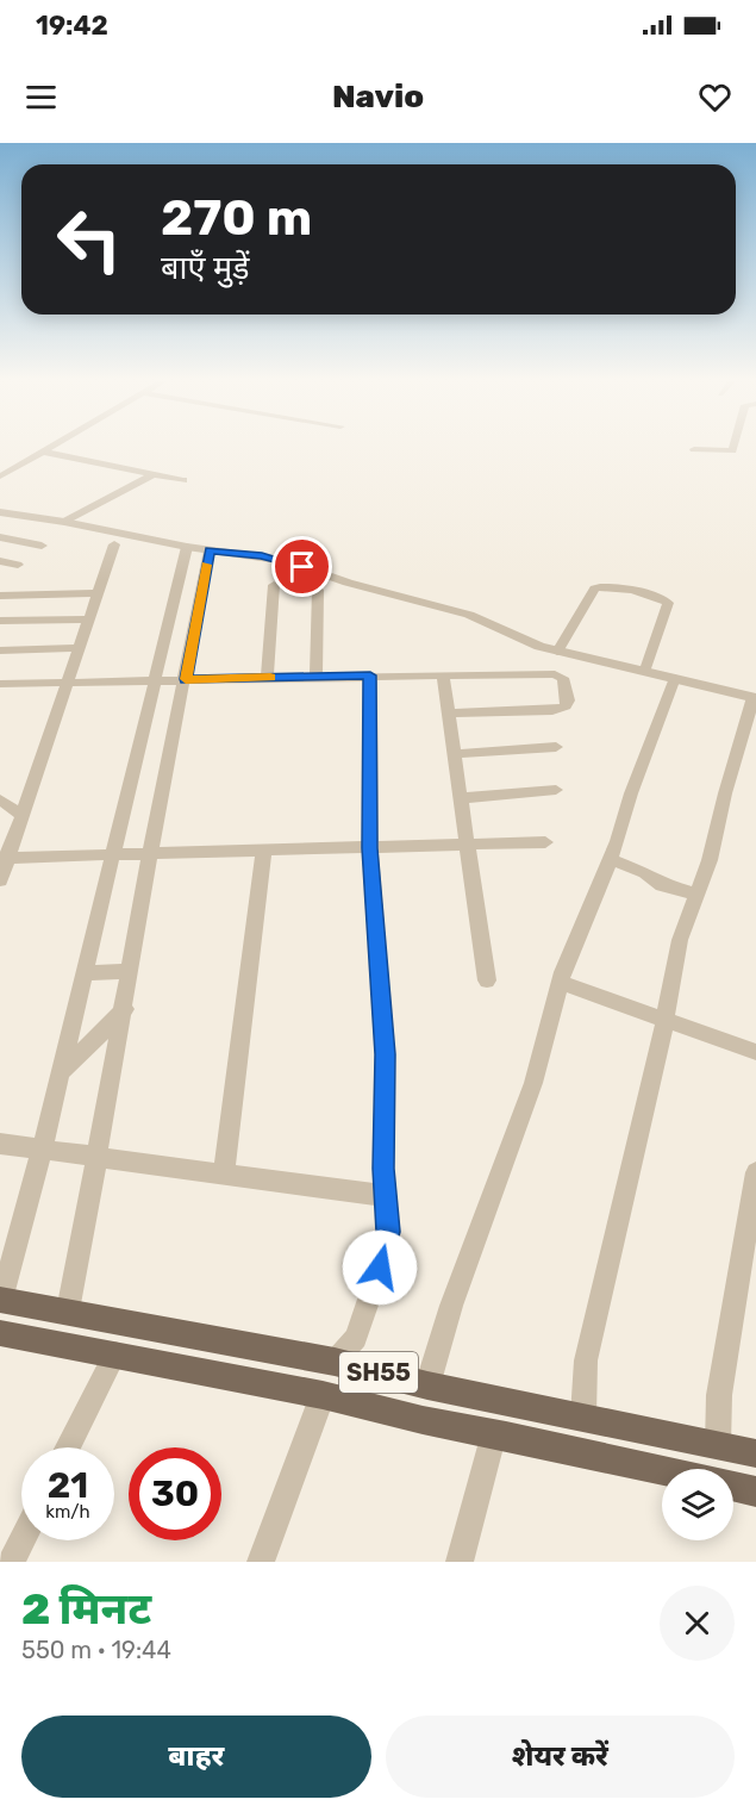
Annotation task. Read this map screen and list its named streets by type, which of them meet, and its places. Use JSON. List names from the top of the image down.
{
  "streets": {
    "main road": ["SH55"]
  },
  "page": {
    "status": "19:42",
    "header": "Navio",
    "turn": ["270 m", "बाएँ मुड़ें"],
    "speed": "21 km/h",
    "limit": "30",
    "heading": ["2 मिनट", "550 m · 19:44"],
    "buttons": ["बाहर", "शेयर करें"]
  }
}
